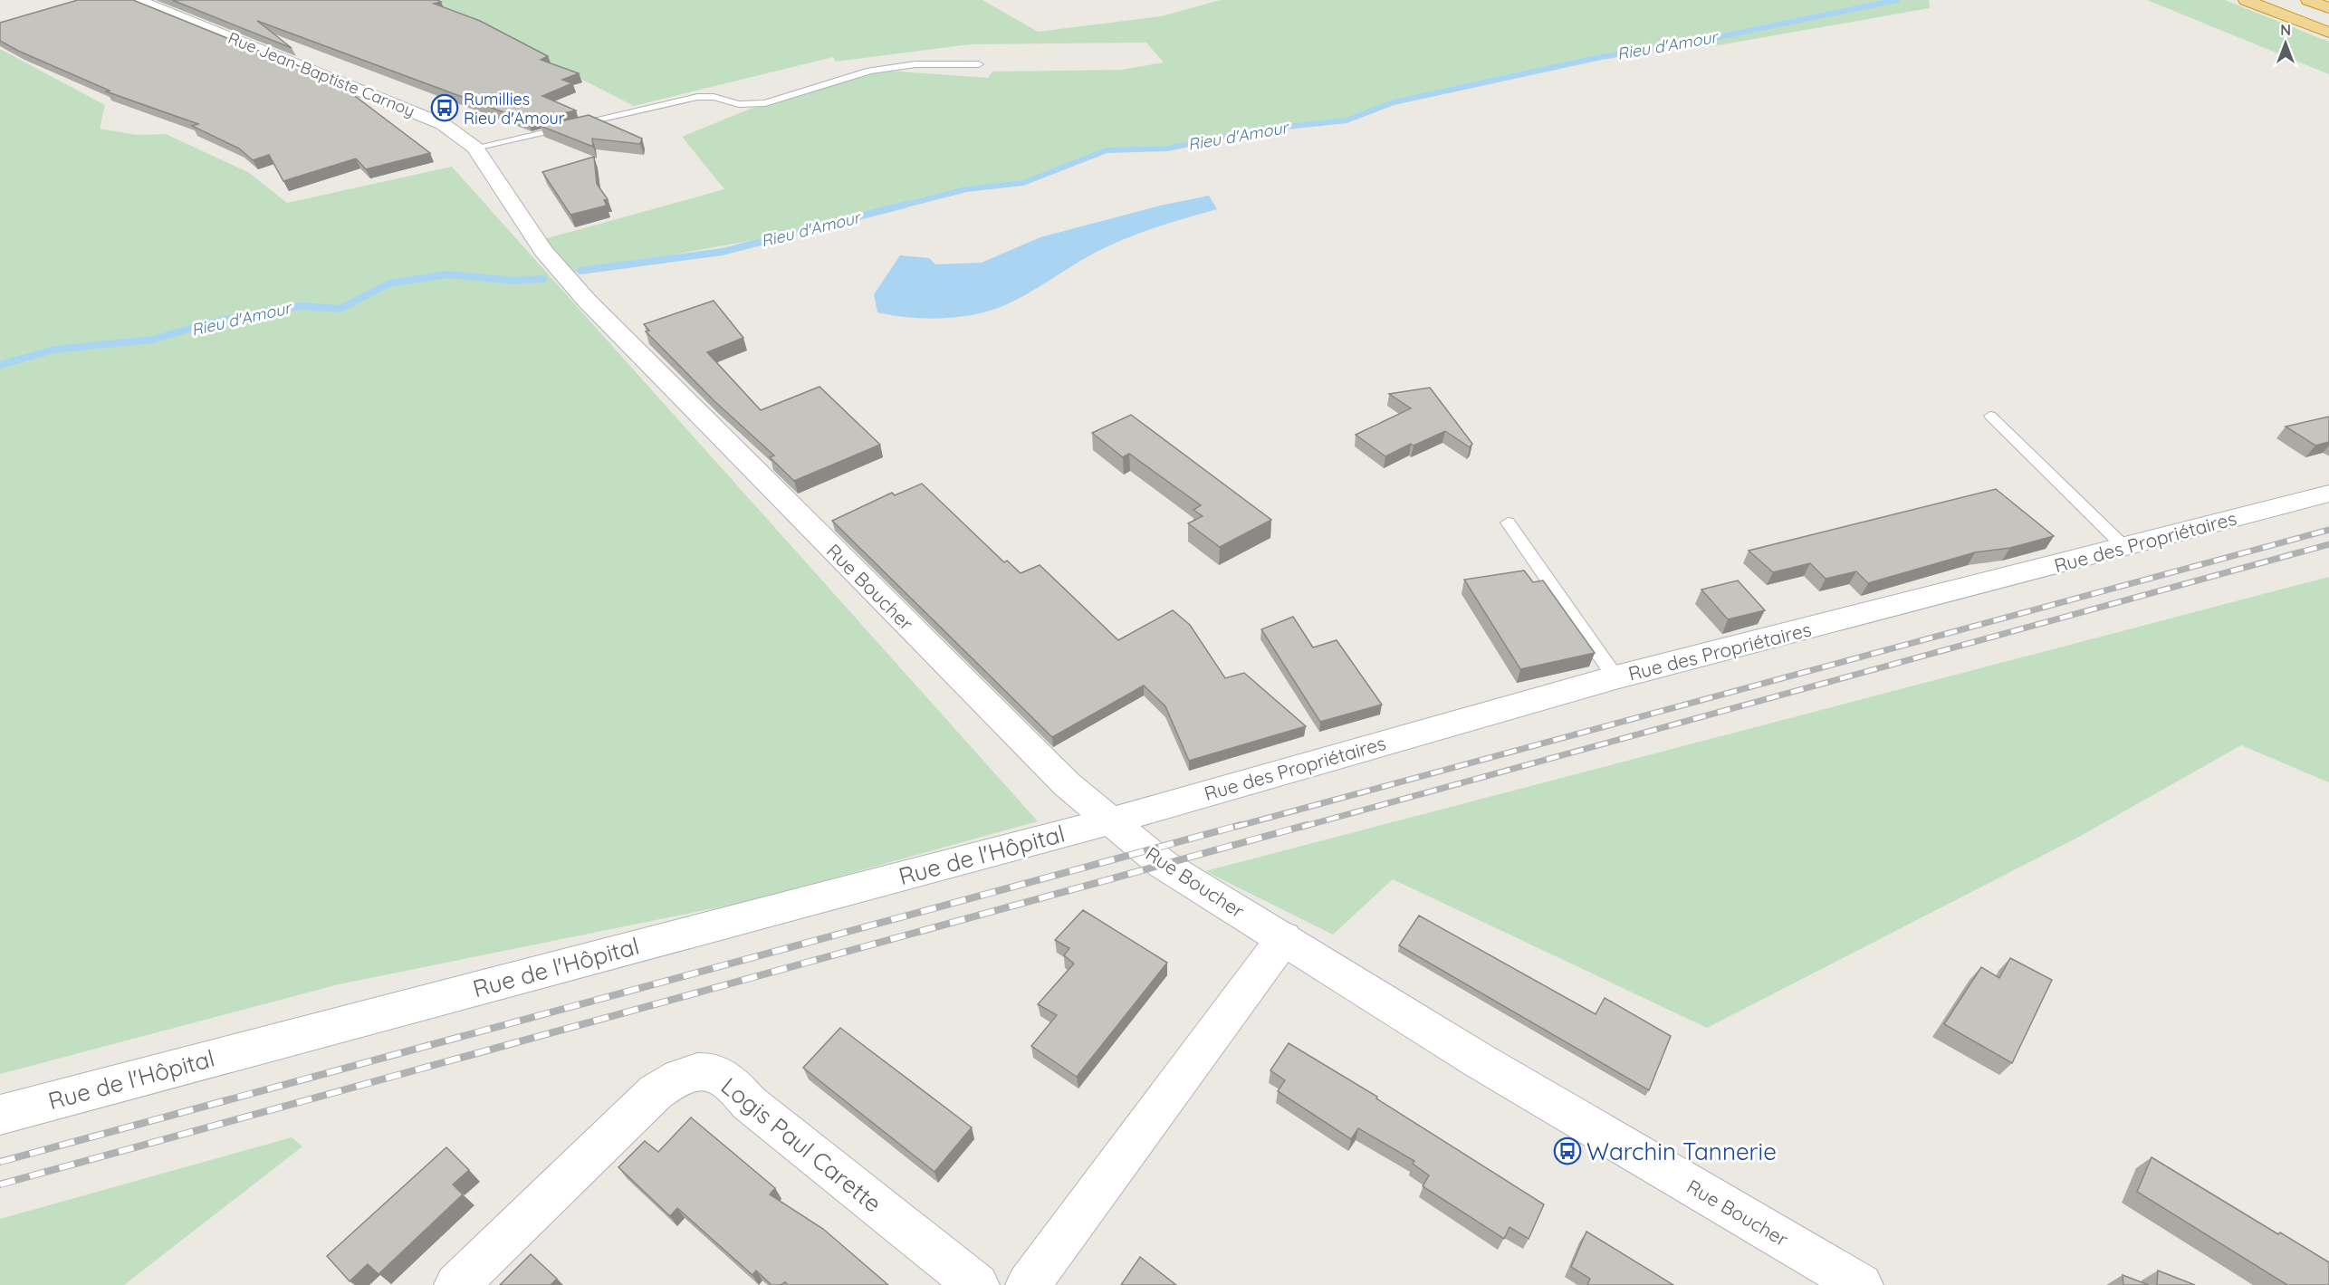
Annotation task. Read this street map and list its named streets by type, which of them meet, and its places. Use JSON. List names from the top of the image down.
{
  "streets": {
    "street": [
      "Rue Jean-Baptiste Carnoy",
      "Rue des Propriétaires",
      "Rue Boucher",
      "Rue de l'Hôpital",
      "Logis Paul Carette"
    ]
  },
  "crossings": [
    ["Rue Jean-Baptiste Carnoy", "Rue Boucher"],
    ["Rue des Propriétaires", "Rue Boucher"],
    ["Rue des Propriétaires", "Rue de l'Hôpital"],
    ["Rue Boucher", "Rue de l'Hôpital"]
  ],
  "water": ["Rieu d'Amour"],
  "places": {
    "bus stop": ["Rumillies Rieu d'Amour", "Warchin Tannerie"]
  },
  "north": "top"
}
